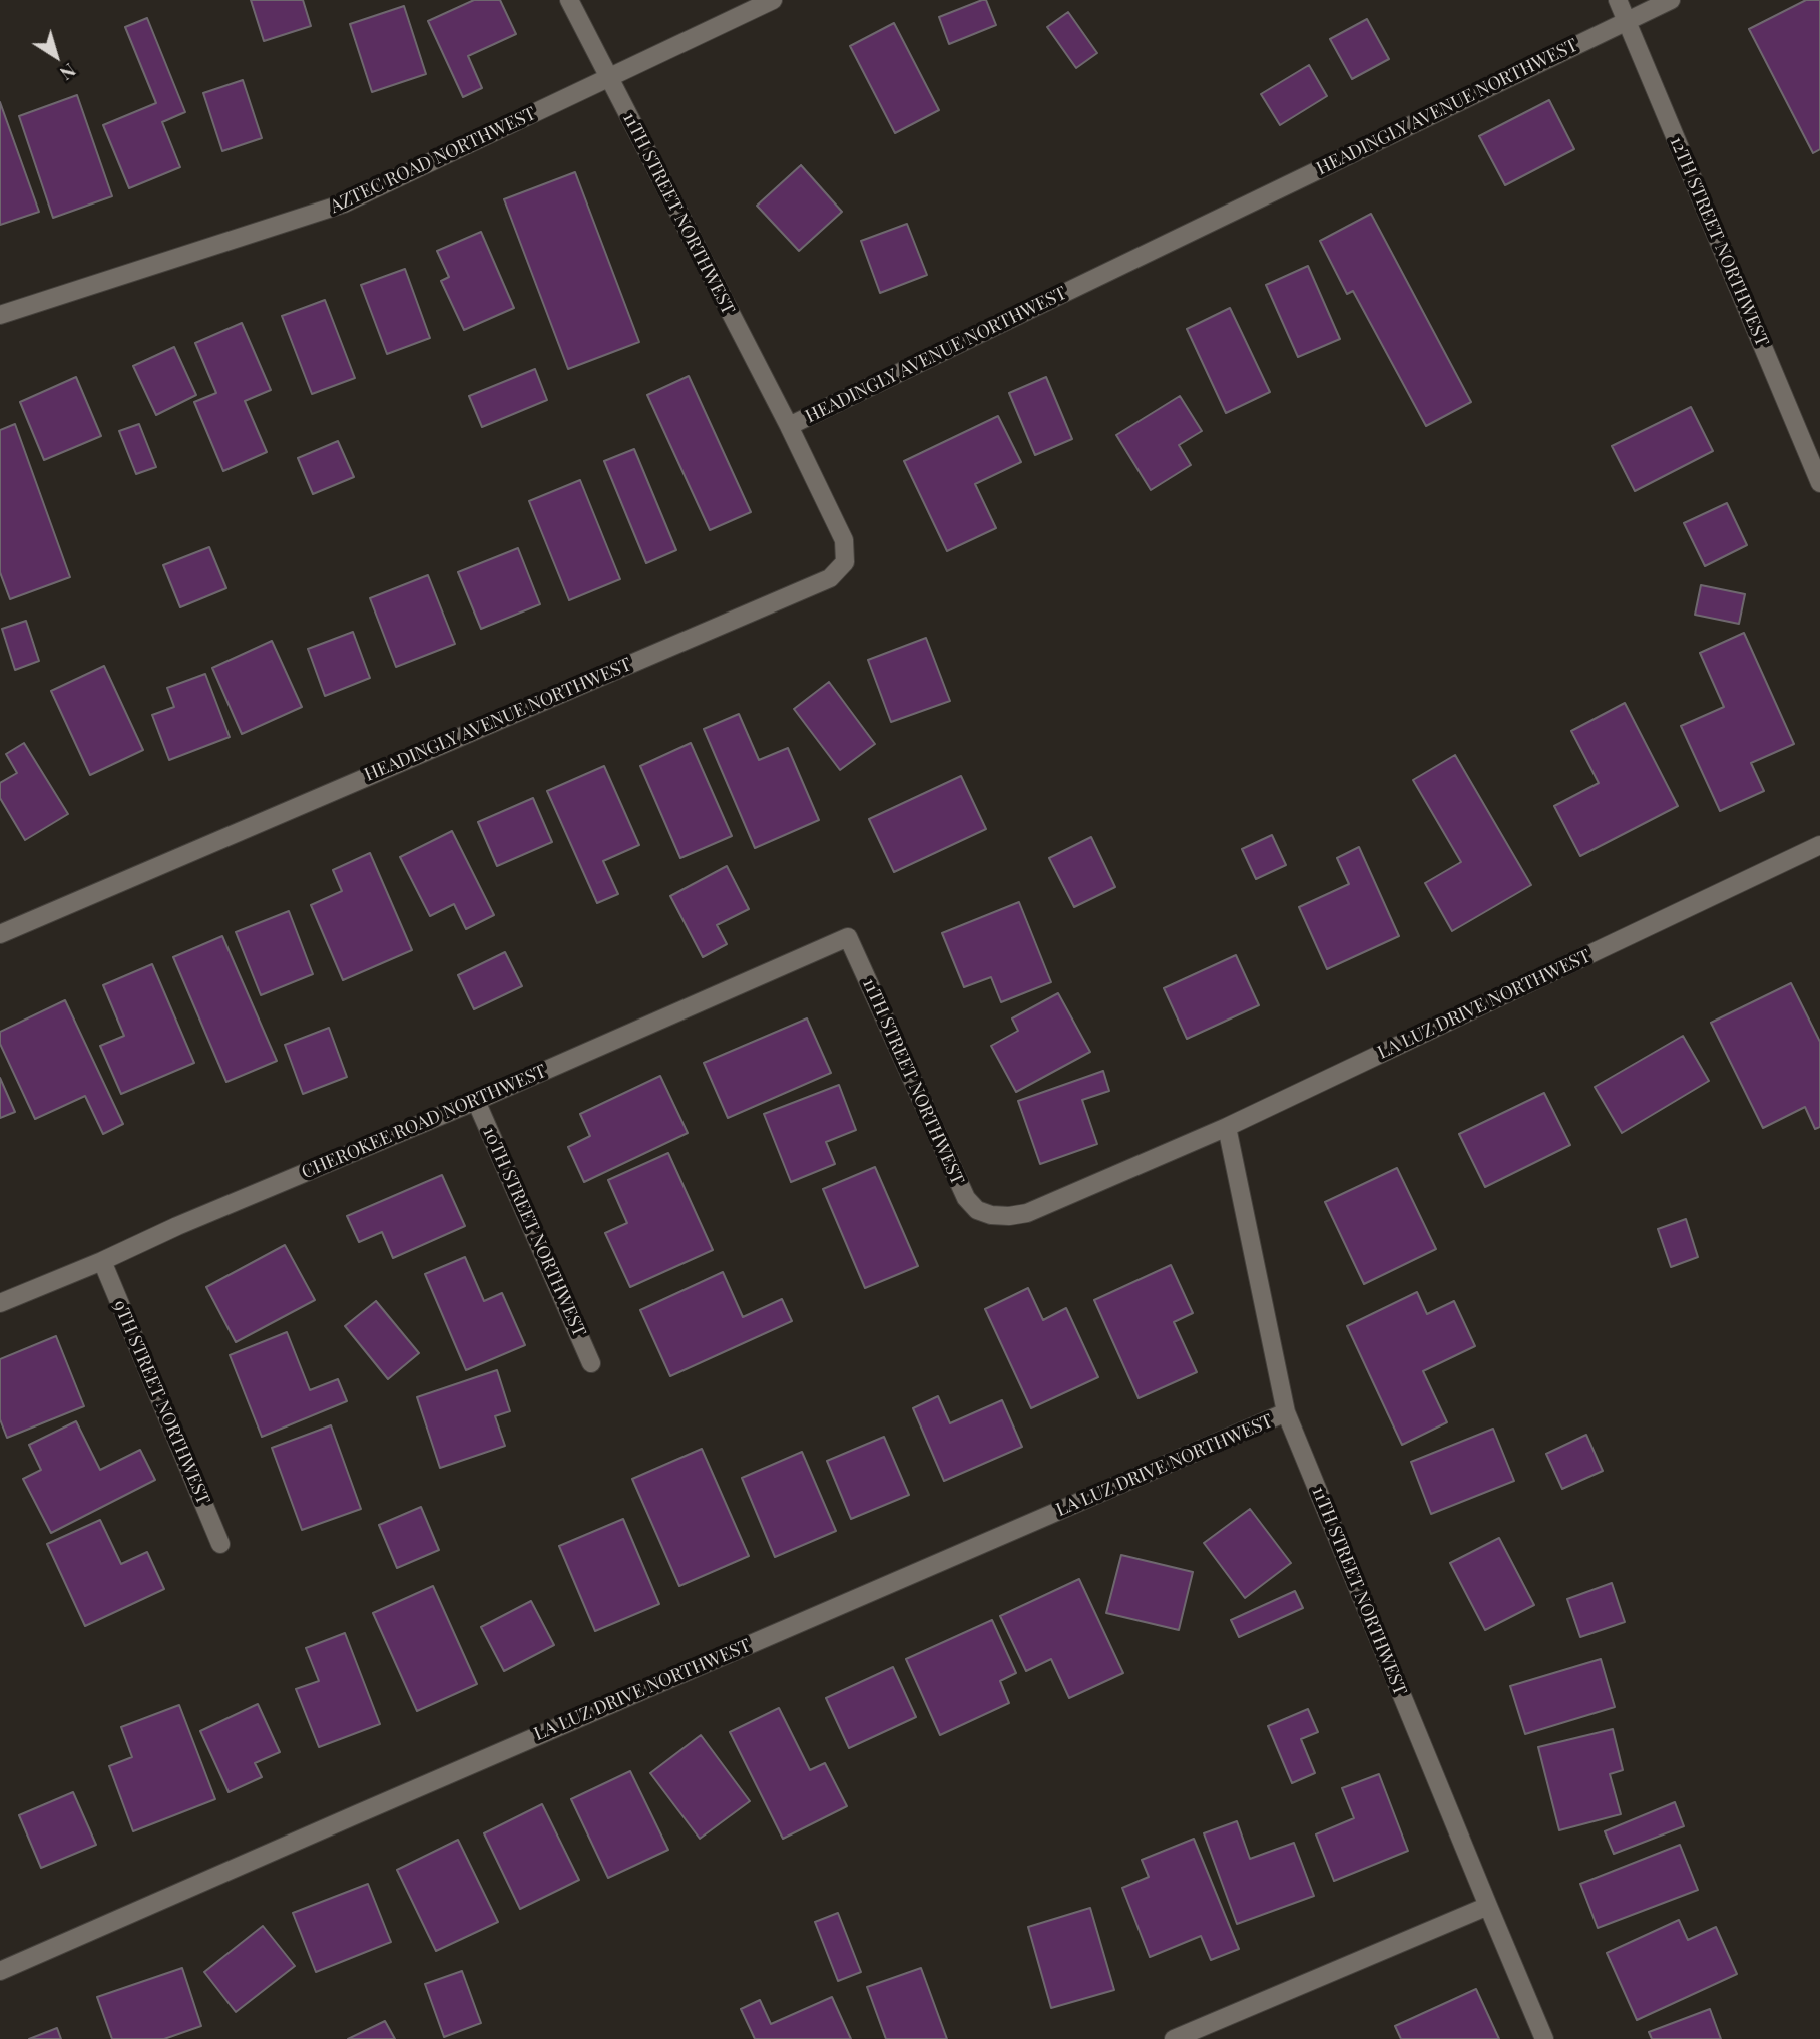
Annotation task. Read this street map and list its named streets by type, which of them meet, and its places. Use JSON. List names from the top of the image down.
{
  "streets": {
    "street": [
      "HEADINGLY AVENUE NORTHWEST",
      "AZTEC ROAD NORTHWEST",
      "11TH STREET NORTHWEST",
      "12TH STREET NORTHWEST",
      "LA LUZ DRIVE NORTHWEST",
      "CHEROKEE ROAD NORTHWEST",
      "10TH STREET NORTHWEST",
      "9TH STREET NORTHWEST"
    ]
  },
  "crossings": [
    ["HEADINGLY AVENUE NORTHWEST", "11TH STREET NORTHWEST"],
    ["HEADINGLY AVENUE NORTHWEST", "12TH STREET NORTHWEST"],
    ["AZTEC ROAD NORTHWEST", "11TH STREET NORTHWEST"],
    ["11TH STREET NORTHWEST", "LA LUZ DRIVE NORTHWEST"],
    ["11TH STREET NORTHWEST", "CHEROKEE ROAD NORTHWEST"],
    ["CHEROKEE ROAD NORTHWEST", "10TH STREET NORTHWEST"],
    ["CHEROKEE ROAD NORTHWEST", "9TH STREET NORTHWEST"]
  ],
  "north": "bottom right"
}
